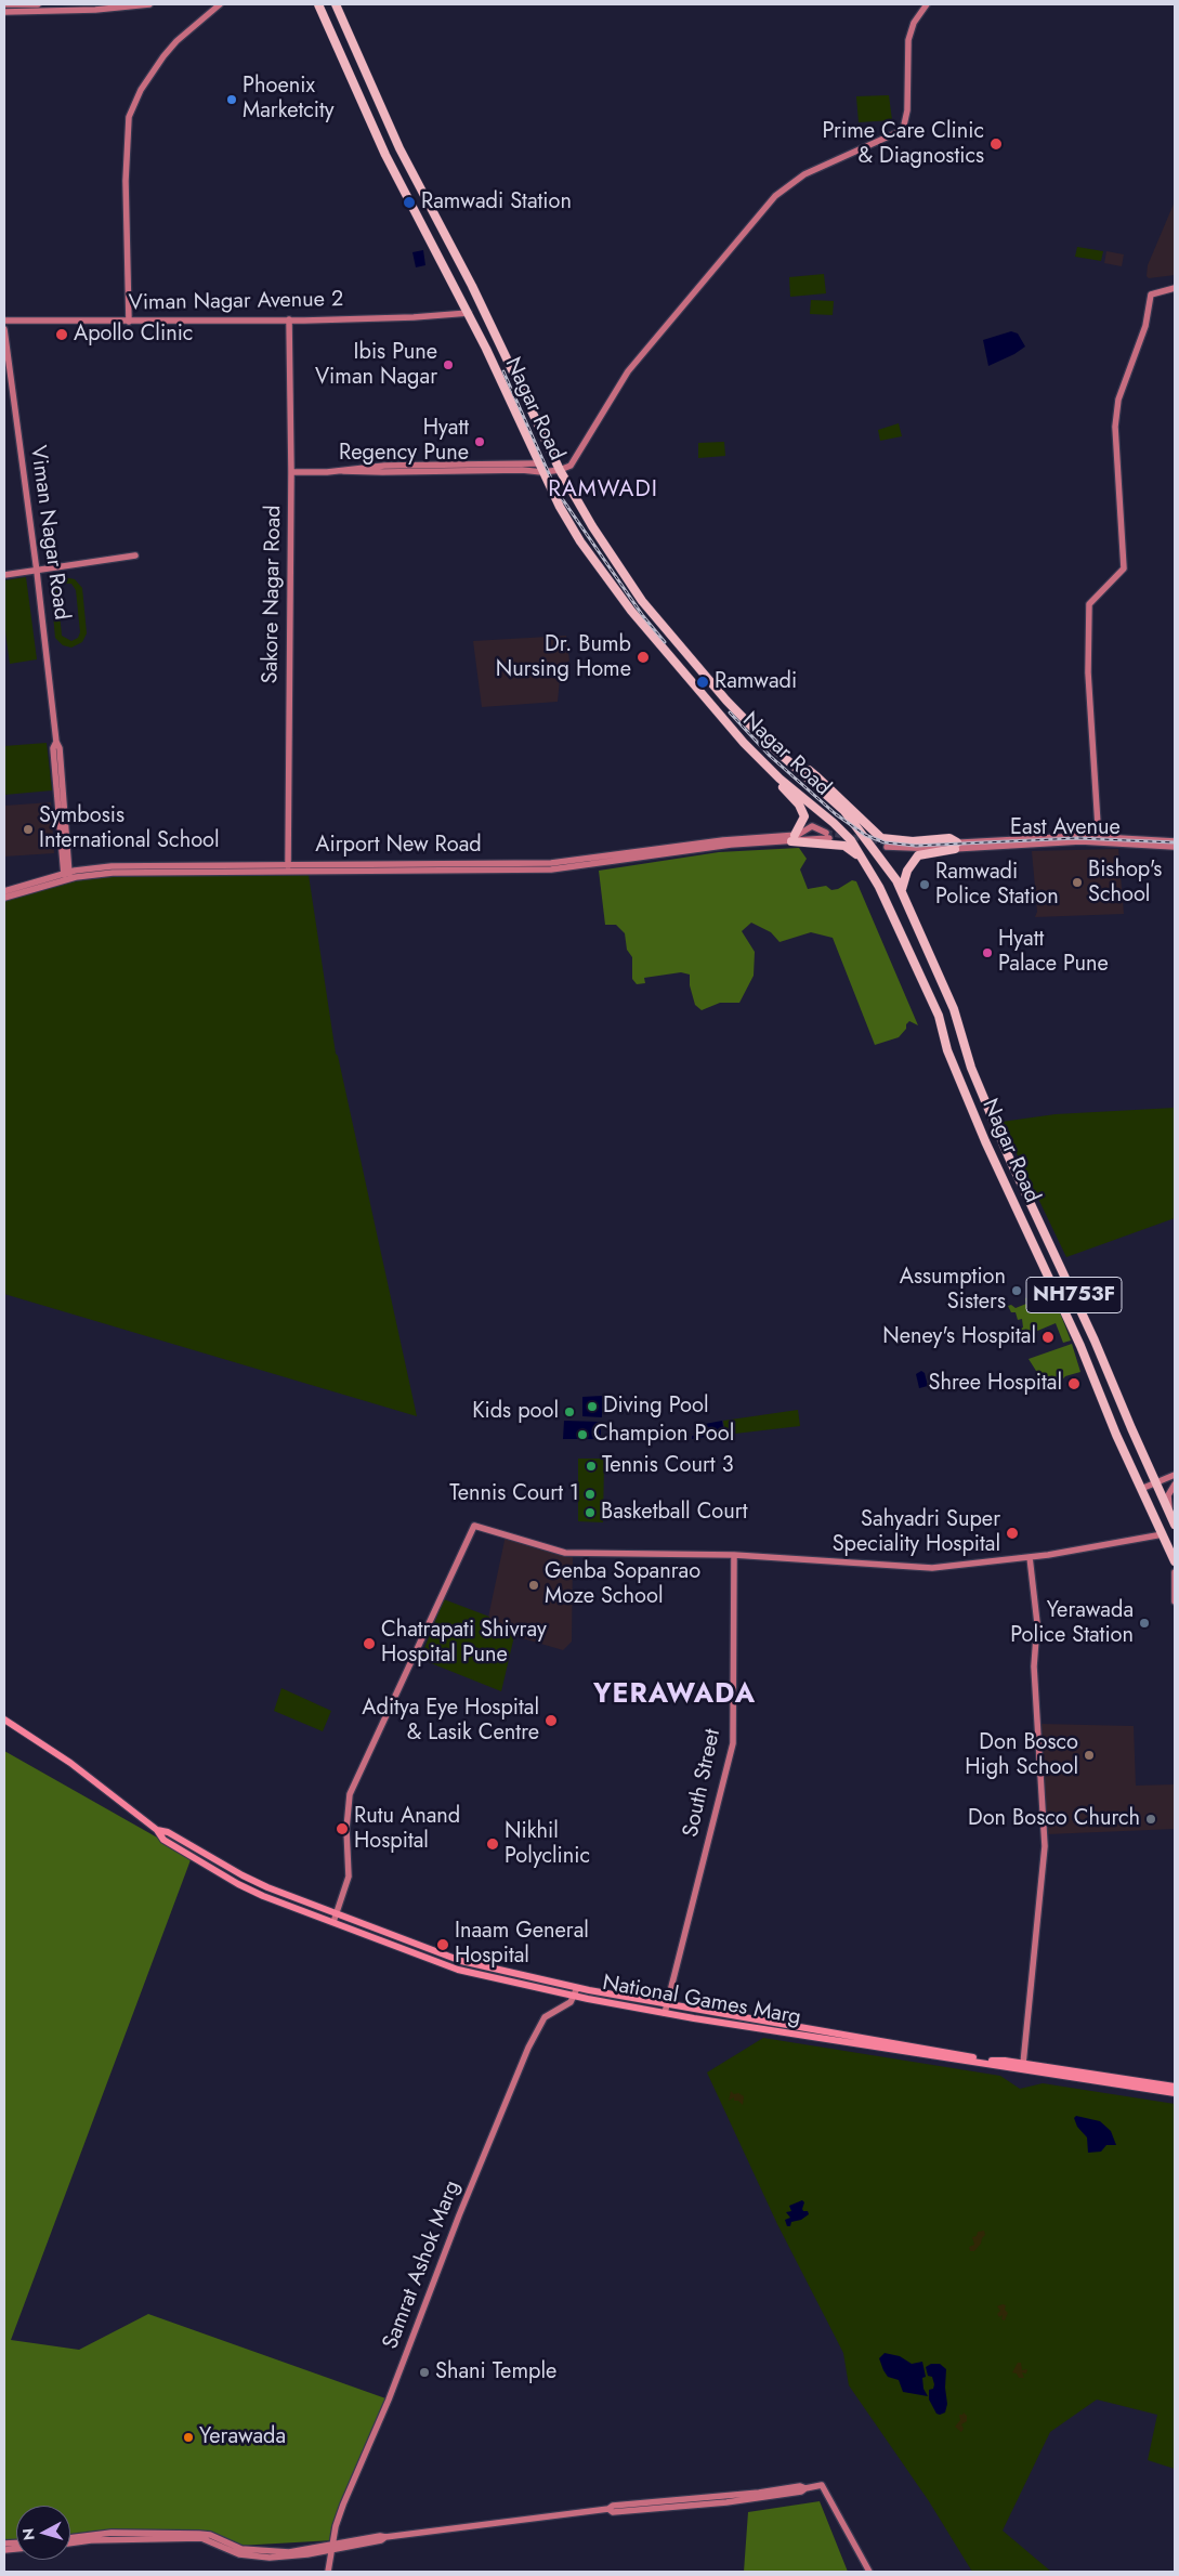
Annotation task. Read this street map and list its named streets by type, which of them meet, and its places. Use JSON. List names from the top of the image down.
{
  "streets": {
    "highway": ["Nagar Road", "NH753F"],
    "main road": ["National Games Marg"],
    "street": [
      "Viman Nagar Avenue 2",
      "Viman Nagar Road",
      "Sakore Nagar Road",
      "East Avenue",
      "Airport New Road",
      "South Street",
      "Samrat Ashok Marg"
    ]
  },
  "crossings": [
    ["Viman Nagar Avenue 2", "Nagar Road"],
    ["Viman Nagar Avenue 2", "Sakore Nagar Road"],
    ["Viman Nagar Road", "Airport New Road"],
    ["Sakore Nagar Road", "Airport New Road"],
    ["South Street", "National Games Marg"],
    ["National Games Marg", "Samrat Ashok Marg"]
  ],
  "districts": ["RAMWADI", "YERAWADA"],
  "places": [
    "Phoenix Marketcity",
    "Prime Care Clinic & Diagnostics",
    "Ramwadi Station",
    "Apollo Clinic",
    "Ibis Pune Viman Nagar",
    "Hyatt Regency Pune",
    "Dr. Bumb Nursing Home",
    "Ramwadi",
    "Symbosis International School",
    "Bishop's School",
    "Ramwadi Police Station",
    "Hyatt Palace Pune",
    "Assumption Sisters",
    "Neney's Hospital",
    "Shree Hospital",
    "Diving Pool",
    "Kids pool",
    "Champion Pool",
    "Tennis Court 3",
    "Tennis Court 1",
    "Basketball Court",
    "Sahyadri Super Speciality Hospital",
    "Genba Sopanrao Moze School",
    "Yerawada Police Station",
    "Chatrapati Shivray Hospital Pune",
    "Aditya Eye Hospital & Lasik Centre",
    "Don Bosco High School",
    "Don Bosco Church",
    "Rutu Anand Hospital",
    "Nikhil Polyclinic",
    "Inaam General Hospital",
    "Shani Temple",
    "Yerawada"
  ],
  "north": "left"
}
